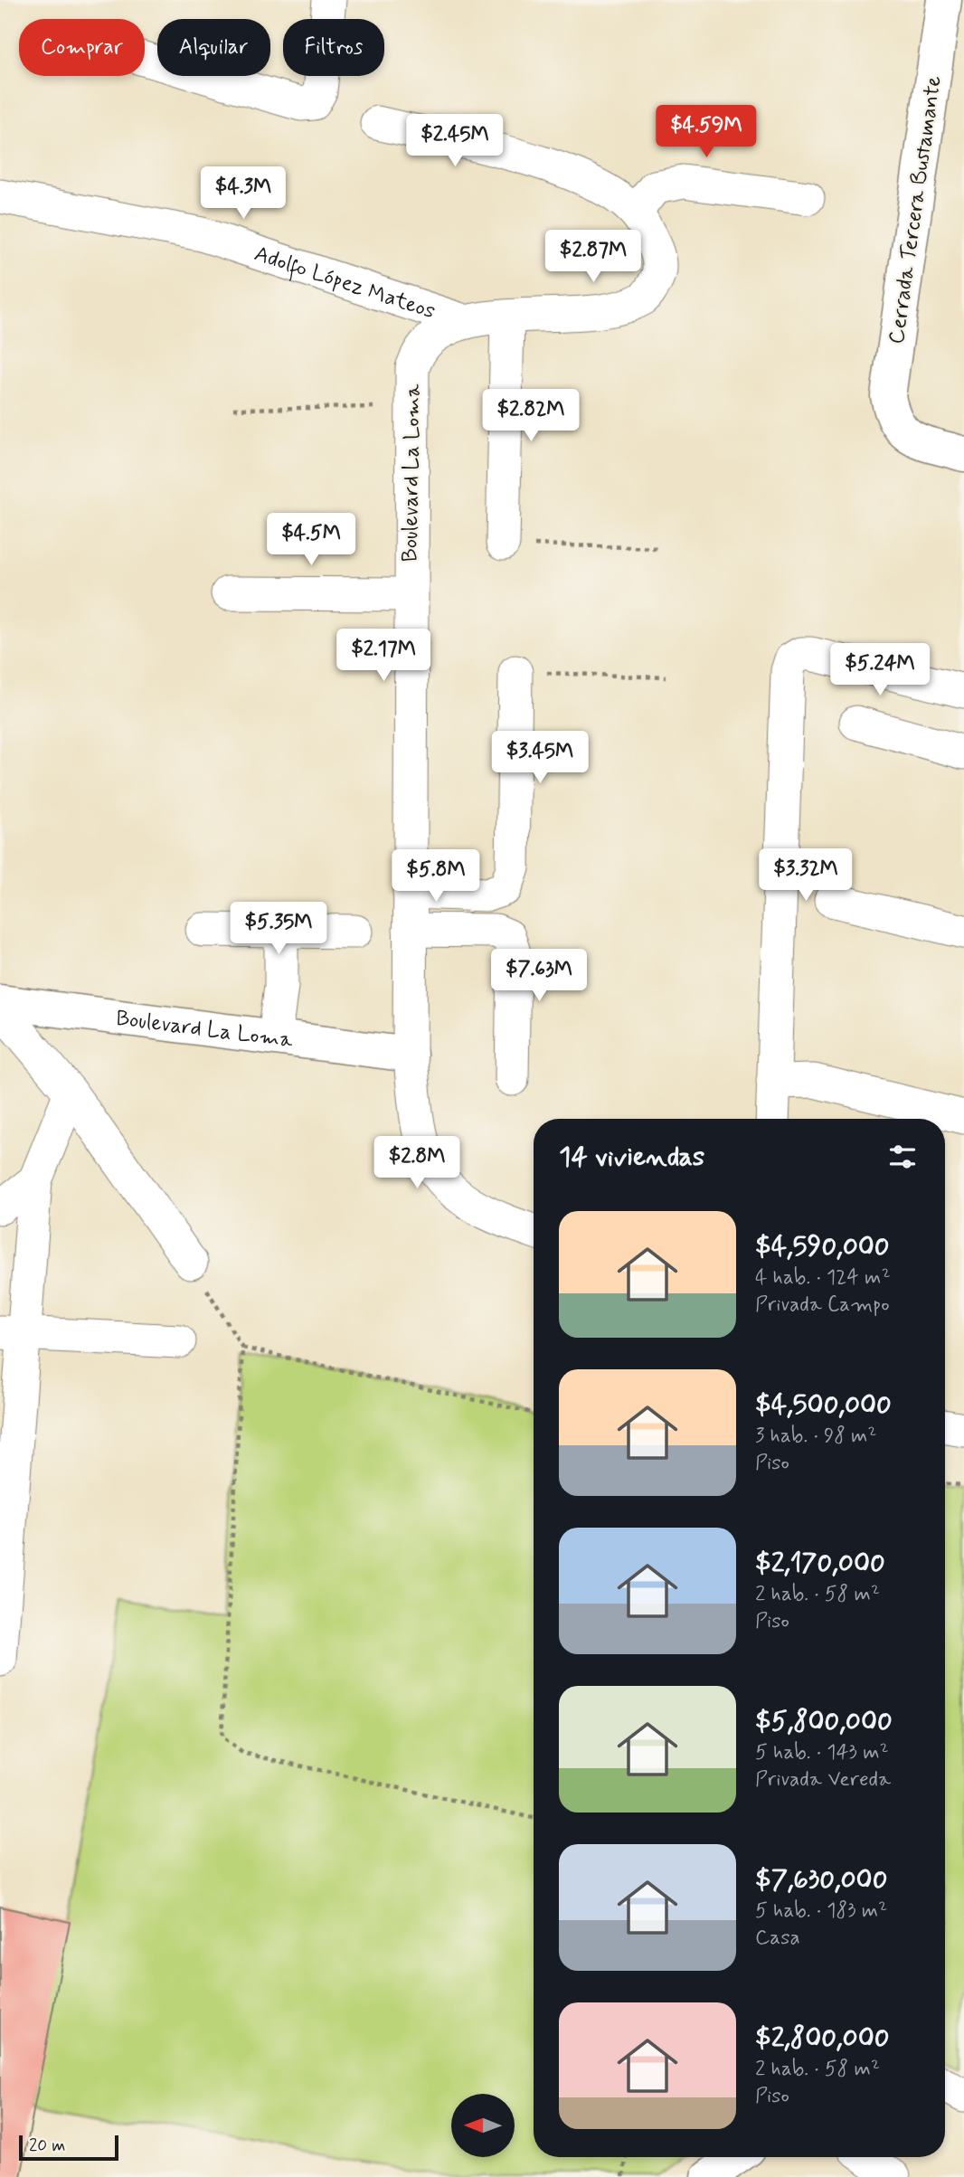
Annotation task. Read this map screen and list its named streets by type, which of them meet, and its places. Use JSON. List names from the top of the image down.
{
  "streets": {
    "main road": ["Cerrada Tercera Bustamante", "Boulevard La Loma"],
    "street": ["Adolfo López Mateos"]
  },
  "crossings": [
    ["Adolfo López Mateos", "Boulevard La Loma"]
  ],
  "scale_bar": "20 m",
  "north": "left",
  "page": {
    "chip": ["Comprar", "Alquilar", "Filtros"],
    "price": [
      "$4.59M",
      "$2.45M",
      "$4.3M",
      "$2.87M",
      "$2.82M",
      "$4.5M",
      "$2.17M",
      "$5.24M",
      "$3.45M",
      "$3.32M",
      "$5.8M",
      "$5.35M",
      "$7.63M",
      "$2.8M"
    ],
    "heading": "14 viviendas",
    "list": [
      {
        "name": "$4,590,000",
        "note": "4 hab. · 124 m² · Privada Campo"
      },
      {
        "name": "$4,500,000",
        "note": "3 hab. · 98 m² · Piso"
      },
      {
        "name": "$2,170,000",
        "note": "2 hab. · 58 m² · Piso"
      },
      {
        "name": "$5,800,000",
        "note": "5 hab. · 143 m² · Privada Vereda"
      },
      {
        "name": "$7,630,000",
        "note": "5 hab. · 183 m² · Casa"
      },
      {
        "name": "$2,800,000",
        "note": "2 hab. · 58 m² · Piso"
      }
    ],
    "scale": "20 m"
  }
}
